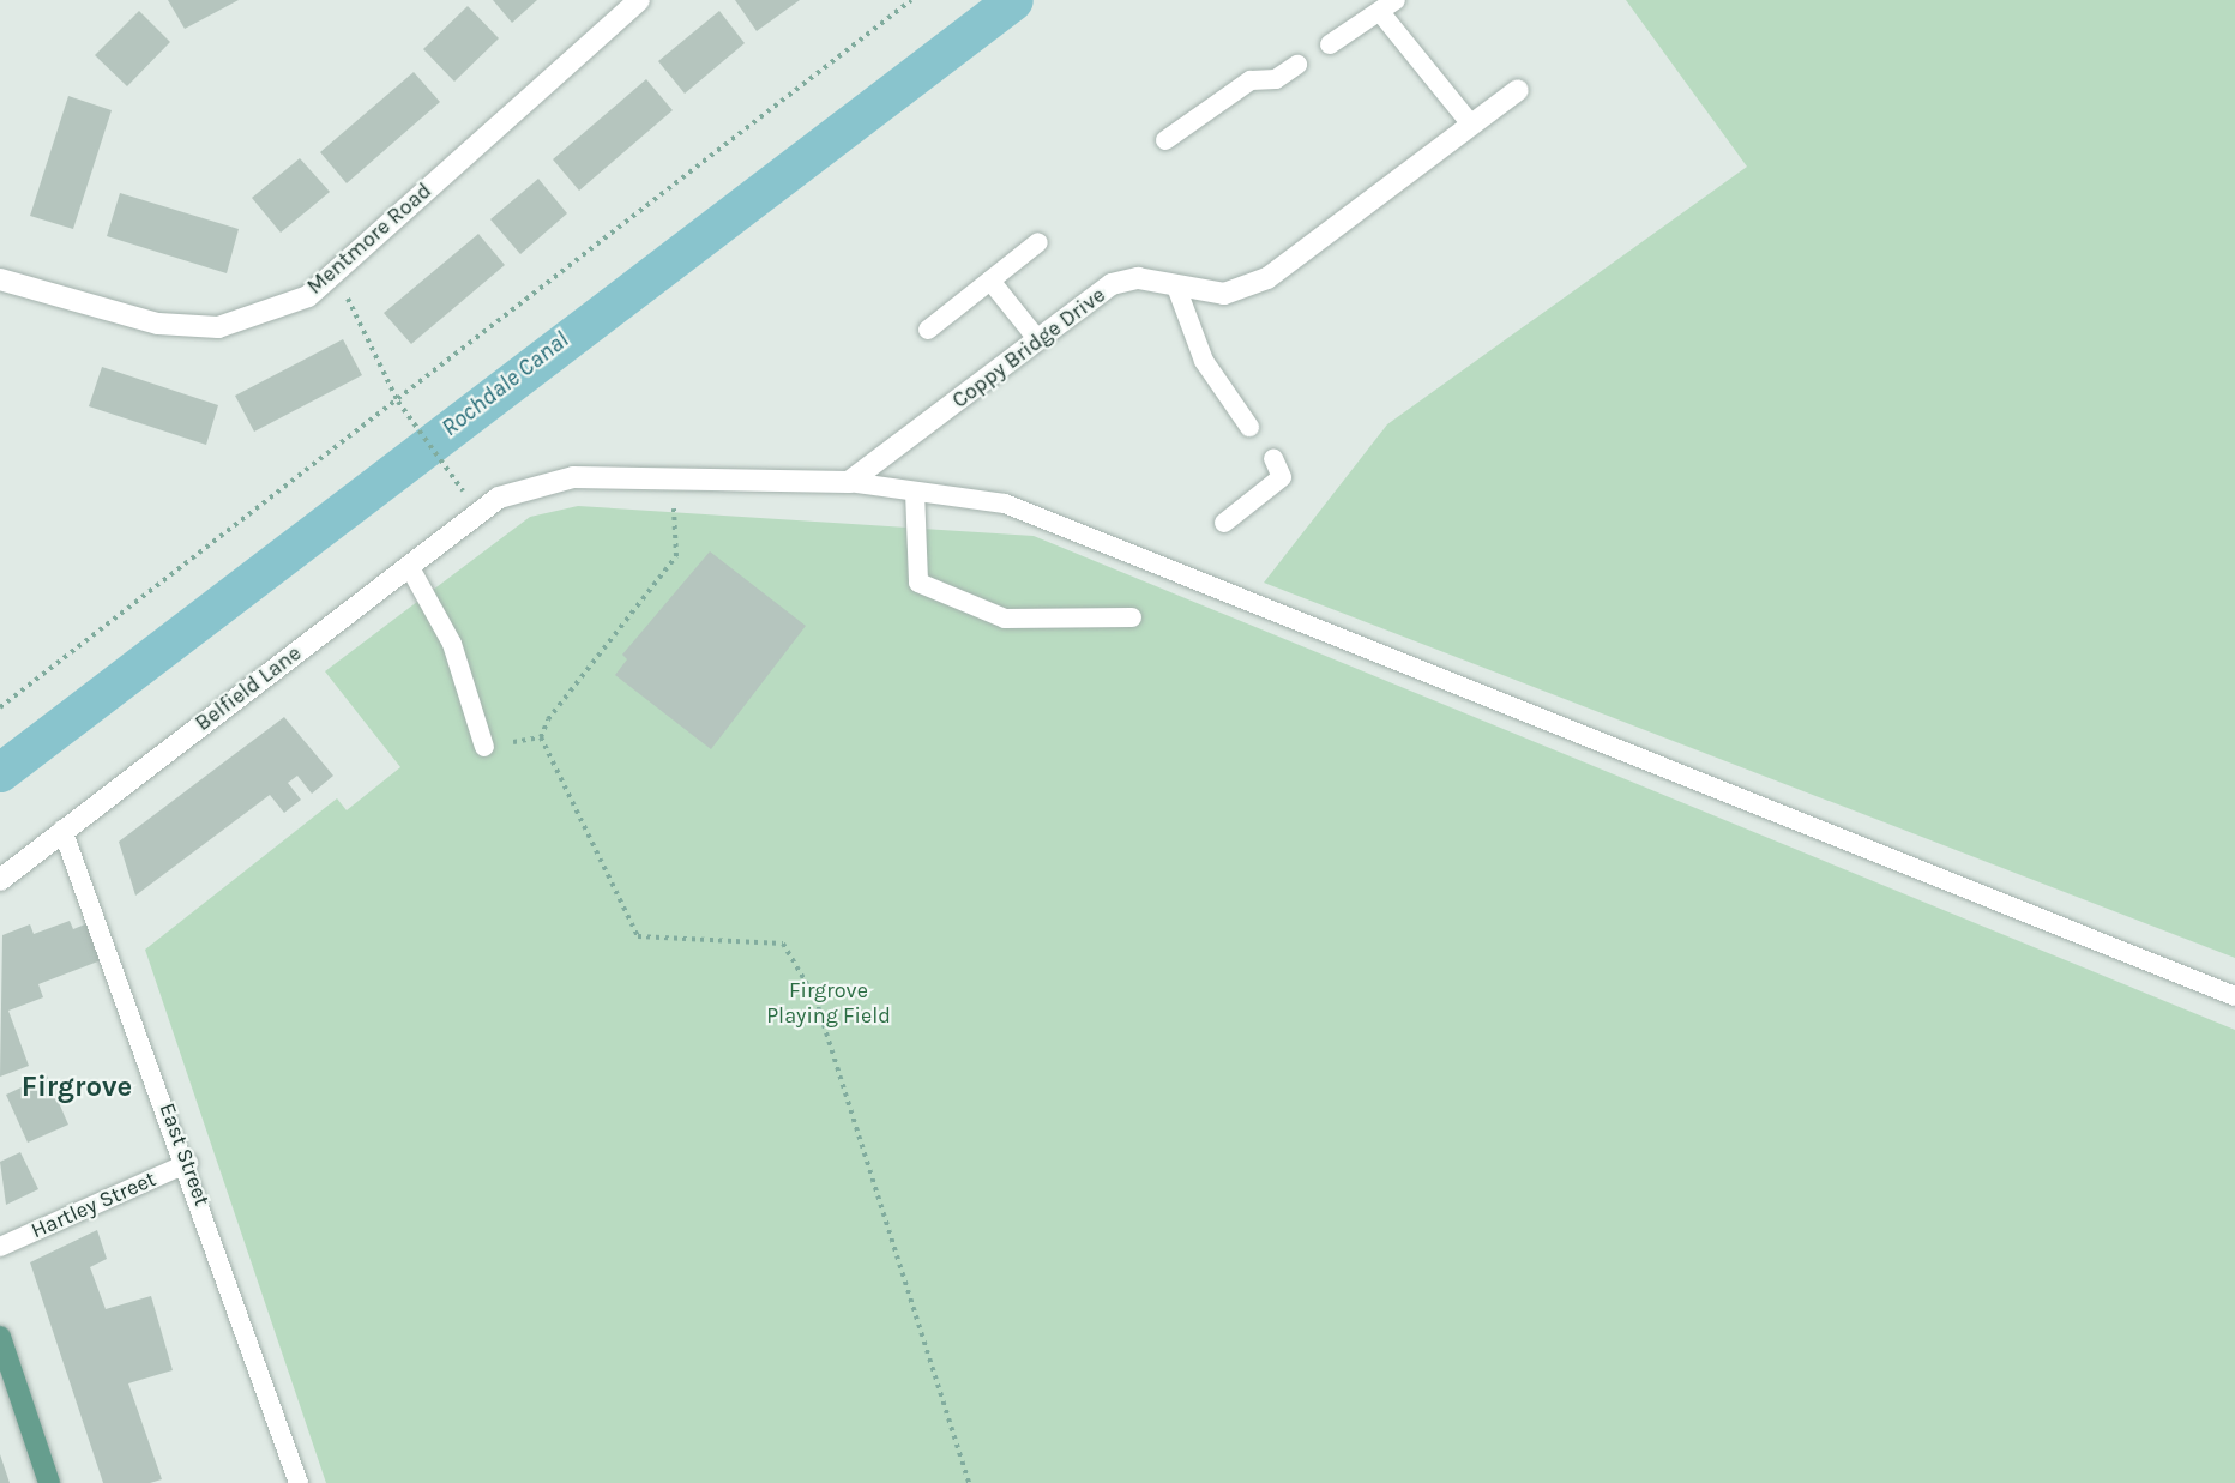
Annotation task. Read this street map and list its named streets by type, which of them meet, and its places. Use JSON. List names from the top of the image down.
{
  "streets": {
    "street": ["Mentmore Road", "Coppy Bridge Drive", "Belfield Lane"],
    "lane": ["East Street", "Hartley Street"]
  },
  "crossings": [
    ["Belfield Lane", "East Street"],
    ["East Street", "Hartley Street"]
  ],
  "districts": ["Firgrove"],
  "water": ["Rochdale Canal"],
  "parks": ["Firgrove Playing Field"]
}
